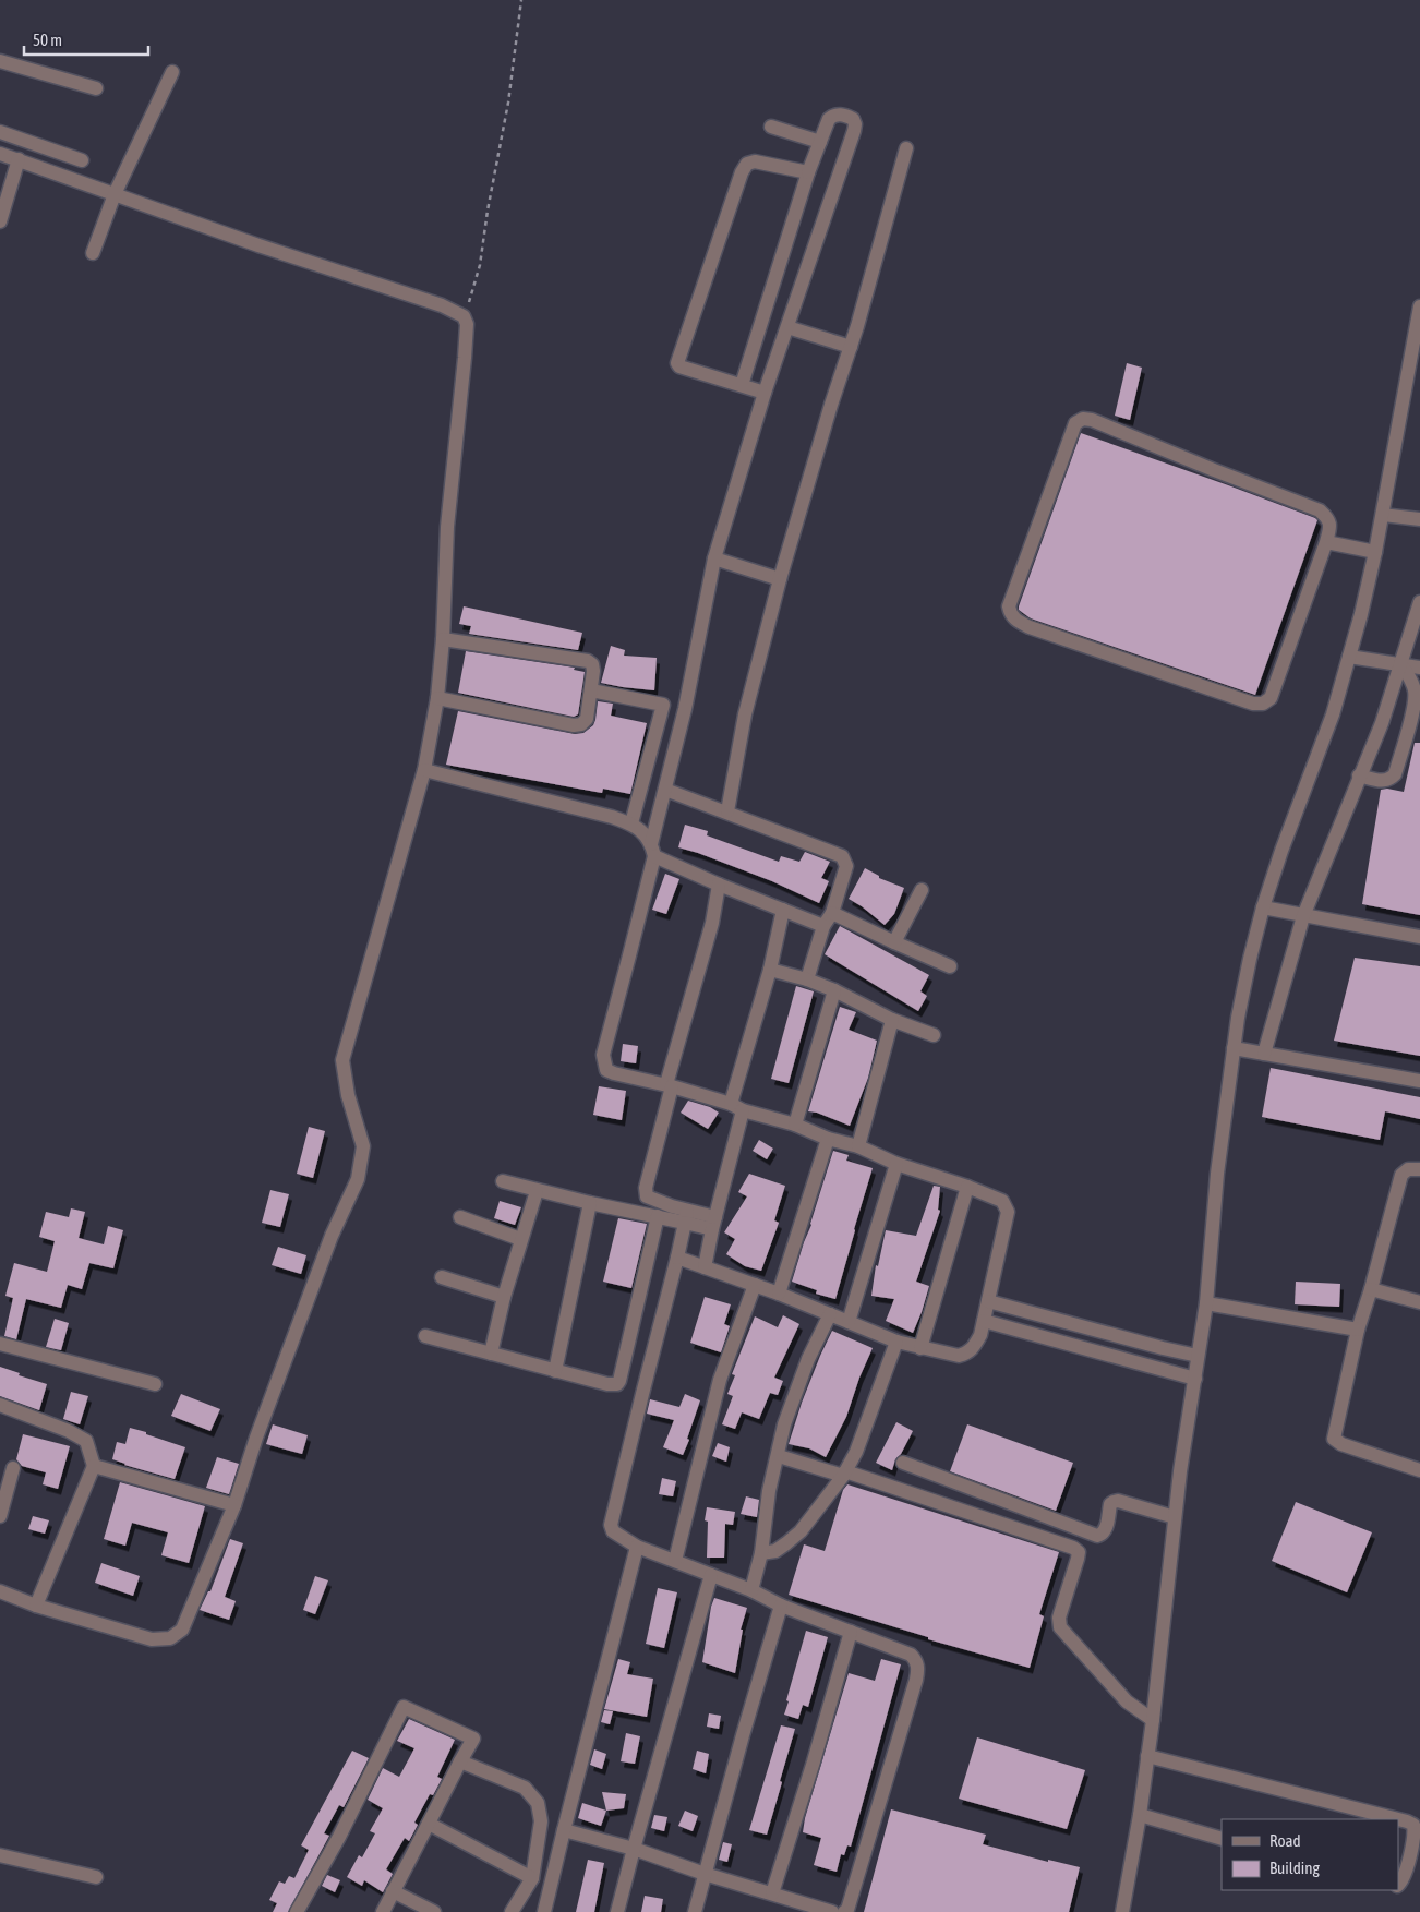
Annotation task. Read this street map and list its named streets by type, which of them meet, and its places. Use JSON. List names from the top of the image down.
{
  "legend": ["Road", "Building"],
  "scale_bar": "50 m"
}
